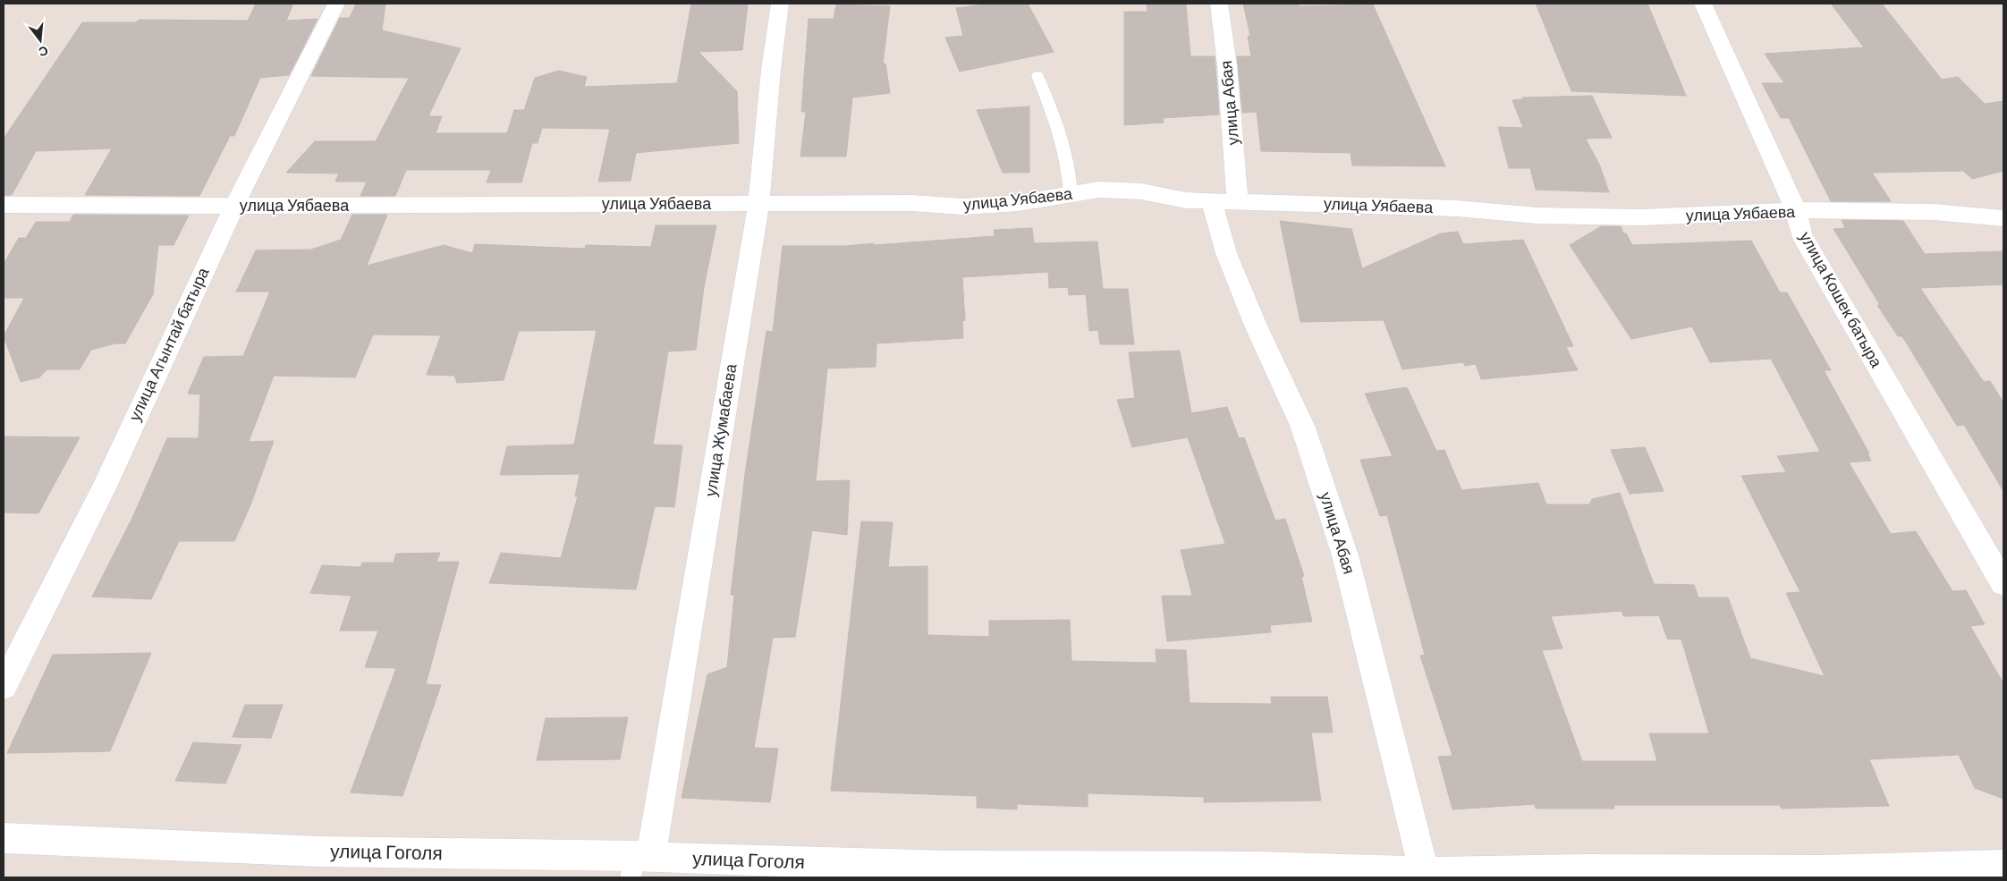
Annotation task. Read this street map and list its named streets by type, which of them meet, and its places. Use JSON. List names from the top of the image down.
{
  "streets": {
    "street": [
      "улица Абая",
      "улица Уябаева",
      "улица Кошек батыра",
      "улица Агынтай батыра",
      "улица Жумабаева",
      "улица Гоголя"
    ]
  },
  "crossings": [
    ["улица Абая", "улица Уябаева"],
    ["улица Абая", "улица Гоголя"],
    ["улица Уябаева", "улица Кошек батыра"],
    ["улица Уябаева", "улица Агынтай батыра"],
    ["улица Уябаева", "улица Жумабаева"],
    ["улица Жумабаева", "улица Гоголя"]
  ],
  "north": "bottom"
}
